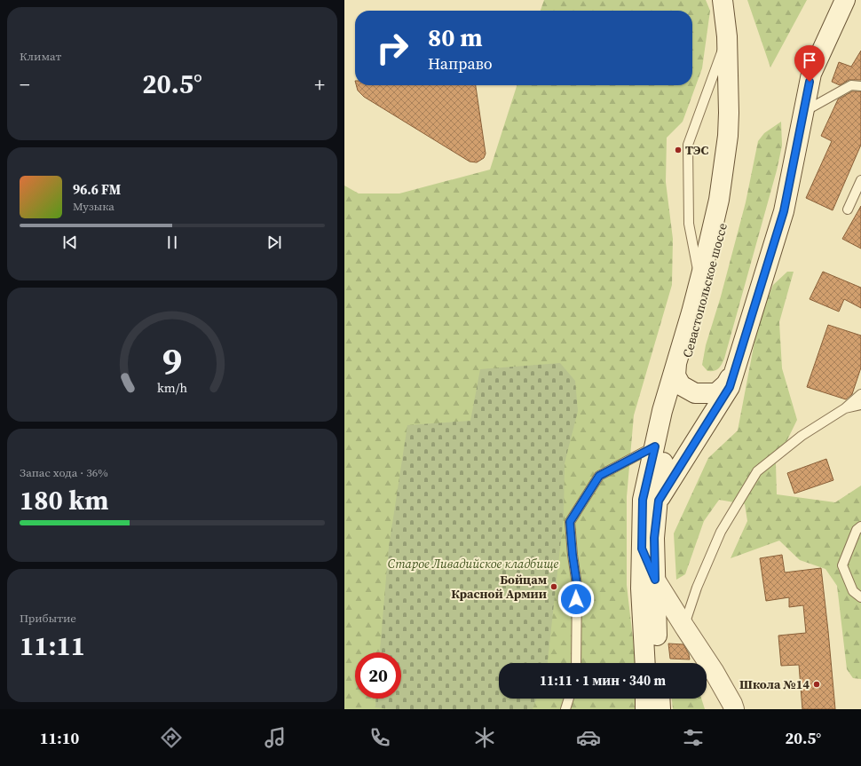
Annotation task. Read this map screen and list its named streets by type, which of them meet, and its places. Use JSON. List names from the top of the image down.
{
  "streets": {
    "main road": ["Севастопольское шоссе"]
  },
  "parks": ["Старое Ливадийское кладбище"],
  "places": ["ТЭС", "Бойцам Красной Армии", "Школа №14"],
  "page": {
    "tile": [
      "Климат",
      ["Запас хода · 36%", "180 km"],
      ["Прибытие", "11:11"]
    ],
    "turn": ["80 m", "Направо"],
    "heat": ["−", "20.5°", "+"],
    "song": ["96.6 FM", "Музыка"],
    "limit": "20",
    "trip": "11:11 · 1 мин · 340 m",
    "tabs": ["11:10", "20.5°"],
    "gauge": ["9", "km/h"]
  }
}
